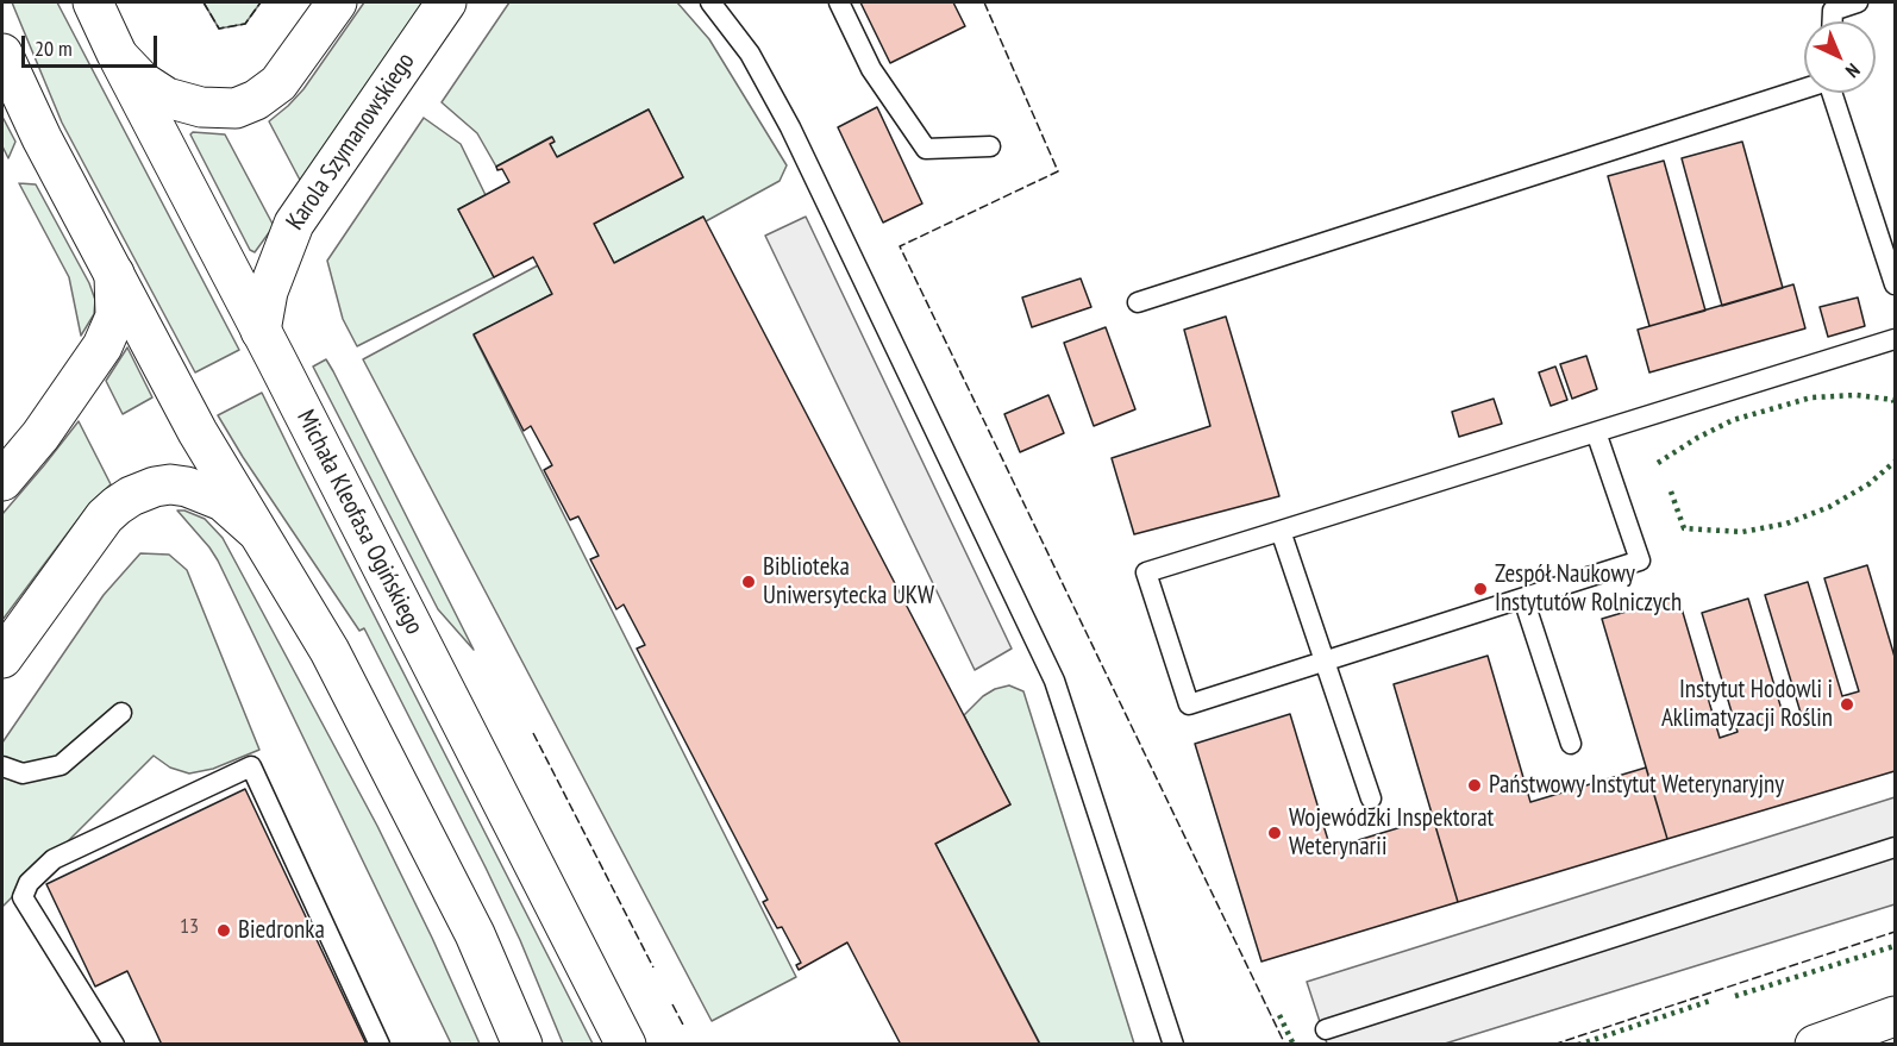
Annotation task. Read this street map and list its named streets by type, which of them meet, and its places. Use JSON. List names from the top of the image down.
{
  "streets": {
    "main road": ["Karola Szymanowskiego", "Michała Kleofasa Ogińskiego"]
  },
  "crossings": [
    ["Karola Szymanowskiego", "Michała Kleofasa Ogińskiego"]
  ],
  "places": [
    "Biblioteka Uniwersytecka UKW",
    "Zespół Naukowy Instytutów Rolniczych",
    "Instytut Hodowli i Aklimatyzacji Roślin",
    "Państwowy Instytut Weterynaryjny",
    "Wojewódzki Inspektorat Weterynarii",
    "Biedronka"
  ],
  "house_numbers": ["13"],
  "scale_bar": "20 m",
  "north": "bottom right"
}
